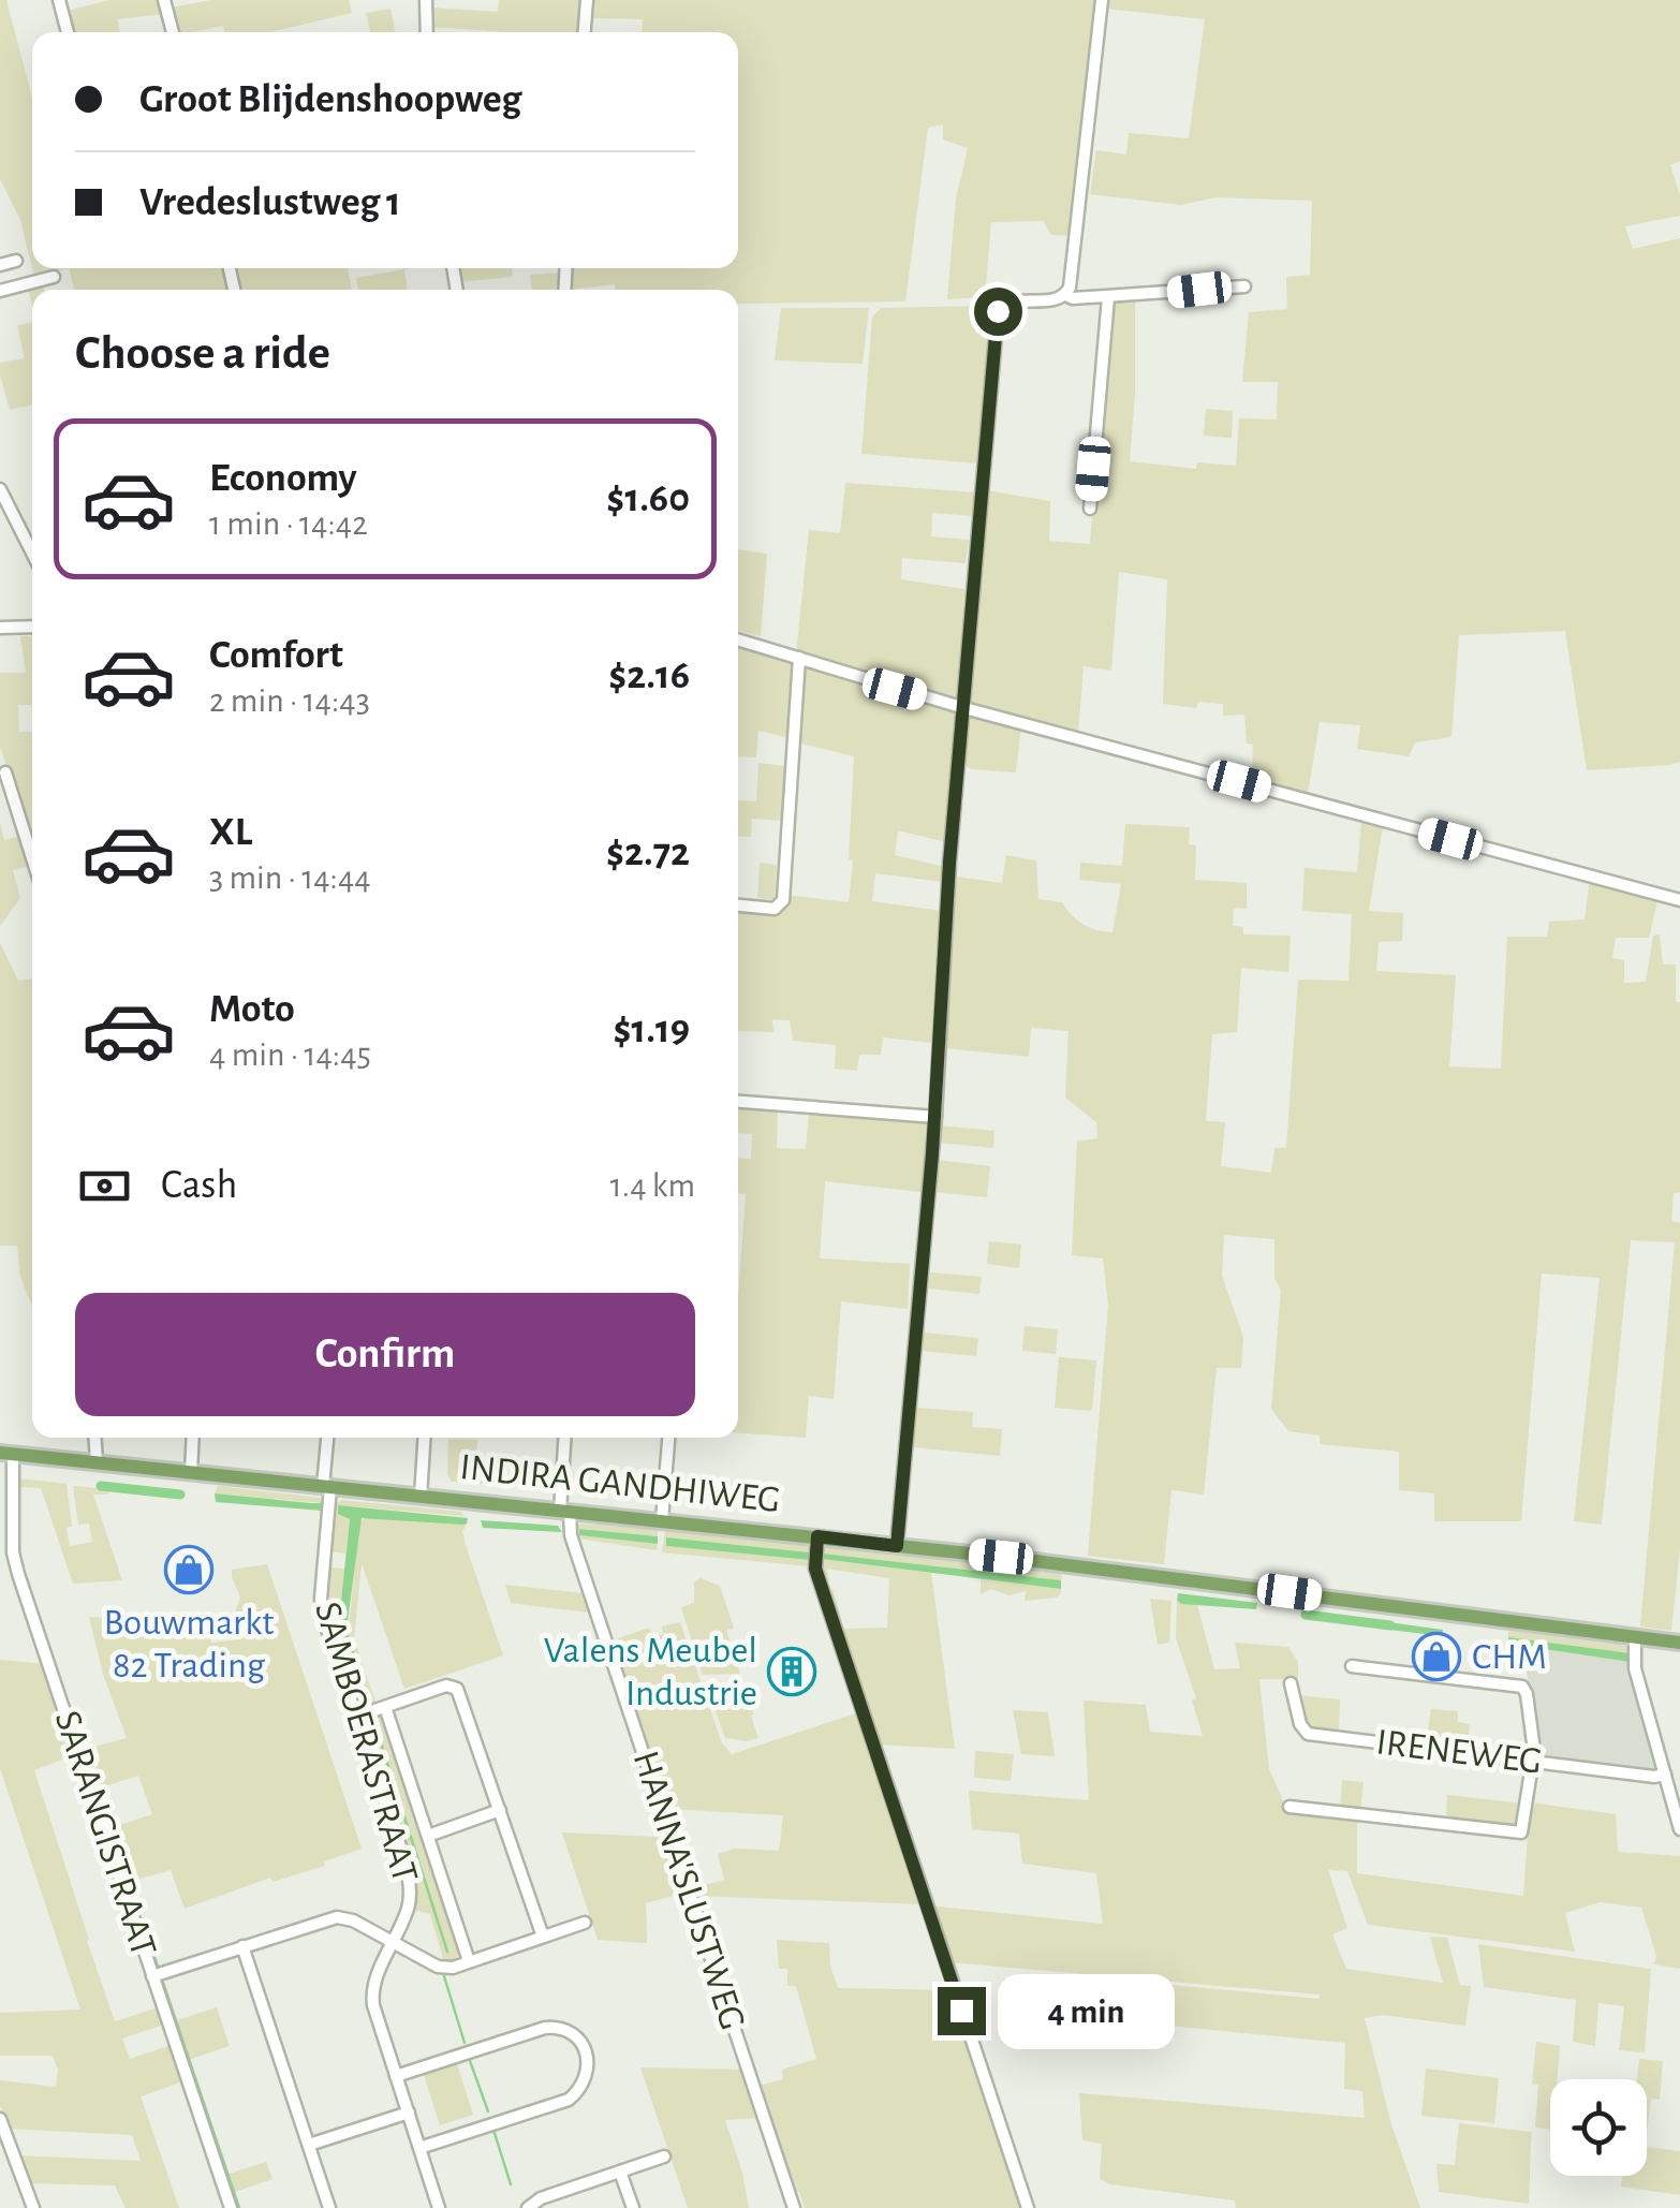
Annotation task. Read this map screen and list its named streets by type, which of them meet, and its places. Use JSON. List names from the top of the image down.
{
  "streets": {
    "main road": ["INDIRA GANDHIWEG"],
    "street": [
      "SAMBOERASTRAAT",
      "IRENEWEG",
      "SARANGISTRAAT",
      "HANNA'SLUSTWEG"
    ]
  },
  "crossings": [
    ["INDIRA GANDHIWEG", "SAMBOERASTRAAT"],
    ["INDIRA GANDHIWEG", "SARANGISTRAAT"],
    ["INDIRA GANDHIWEG", "HANNA'SLUSTWEG"]
  ],
  "places": {
    "shop": ["Bouwmarkt 82 Trading", "CHM"],
    "building": ["Valens Meubel Industrie"]
  },
  "page": {
    "banner": ["Groot Blijdenshoopweg", "Vredeslustweg 1"],
    "heading": "Choose a ride",
    "list": [
      {
        "name": "Economy",
        "note": "1 min · 14:42",
        "value": "$1.60"
      },
      {
        "name": "Comfort",
        "note": "2 min · 14:43",
        "value": "$2.16"
      },
      {
        "name": "XL",
        "note": "3 min · 14:44",
        "value": "$2.72"
      },
      {
        "name": "Moto",
        "note": "4 min · 14:45",
        "value": "$1.19"
      }
    ],
    "pay": ["Cash", "1.4 km"],
    "buttons": "Confirm",
    "bubble": "4 min"
  }
}
